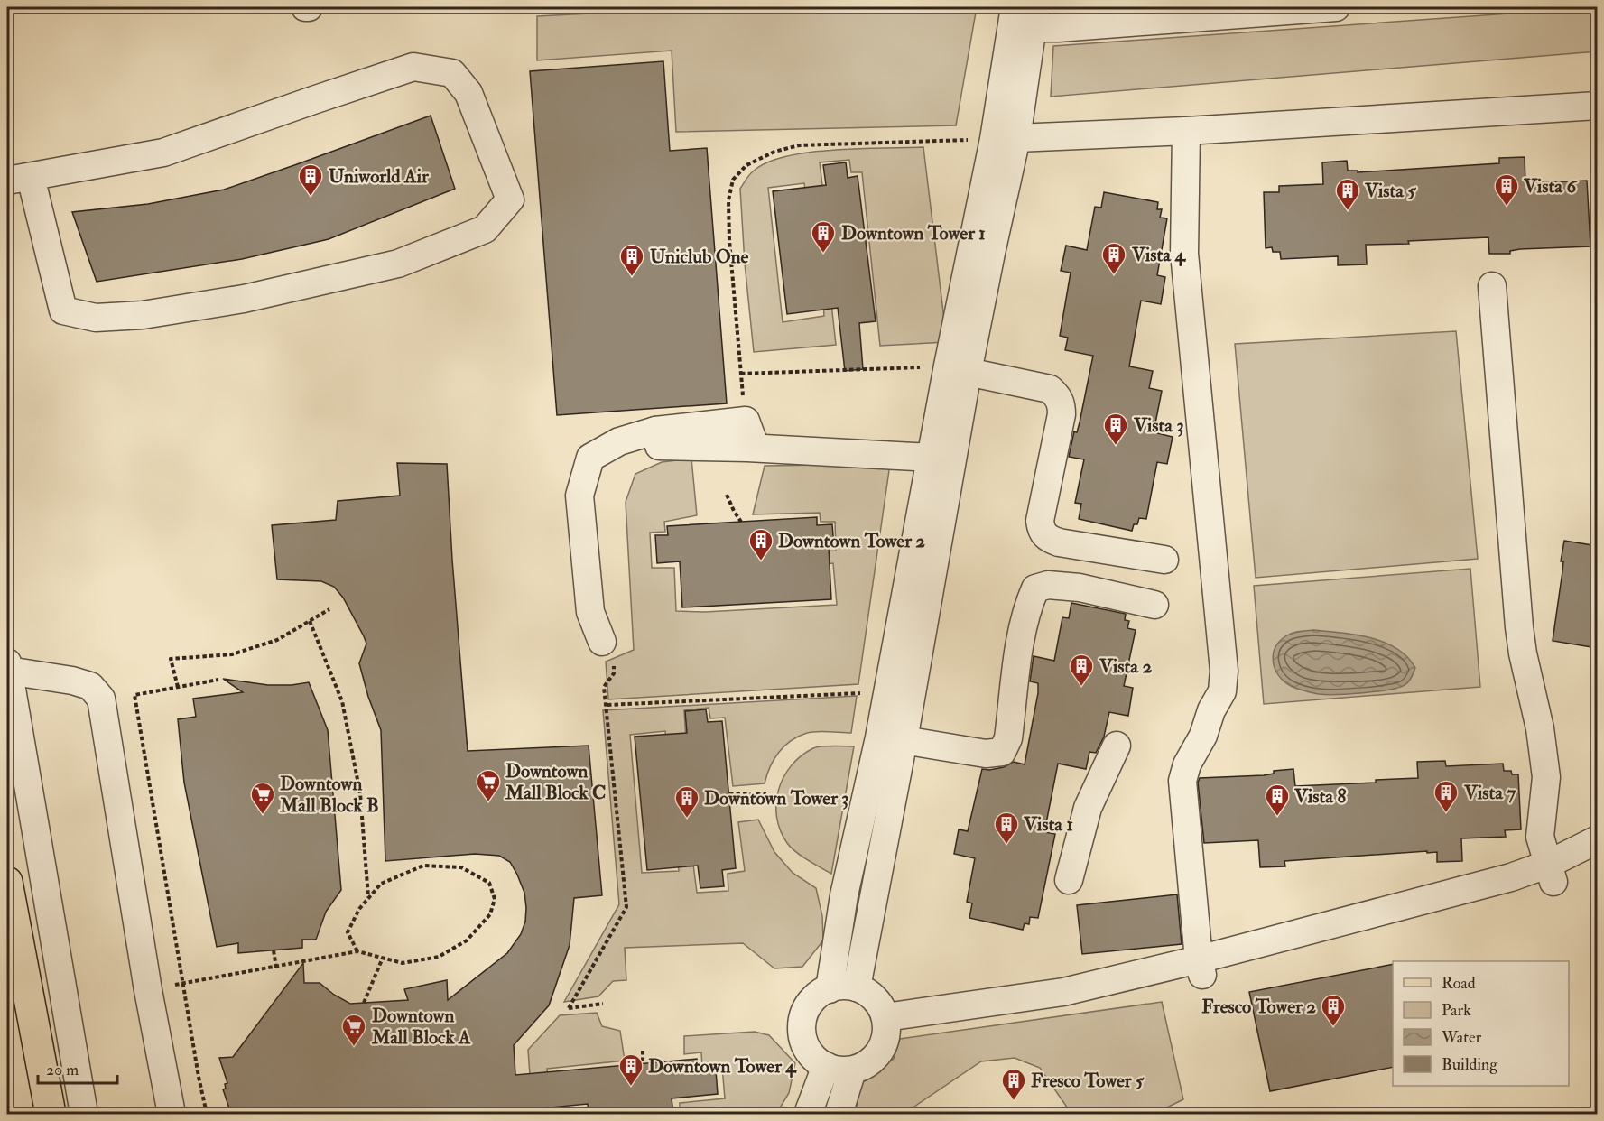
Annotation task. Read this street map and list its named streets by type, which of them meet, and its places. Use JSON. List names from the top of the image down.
{
  "places": {
    "building": [
      "Uniworld Air",
      "Vista 6",
      "Vista 5",
      "Downtown Tower 1",
      "Vista 4",
      "Uniclub One",
      "Vista 3",
      "Downtown Tower 2",
      "Vista 2",
      "Vista 7",
      "Vista 8",
      "Downtown Tower 3",
      "Vista 1",
      "Fresco Tower 2",
      "Downtown Tower 4",
      "Fresco Tower 5"
    ],
    "supermarket": ["Downtown Mall Block C", "Downtown Mall Block B", "Downtown Mall Block A"]
  },
  "legend": [
    "Road",
    "Park",
    "Water",
    "Building"
  ],
  "scale_bar": "20 m"
}
